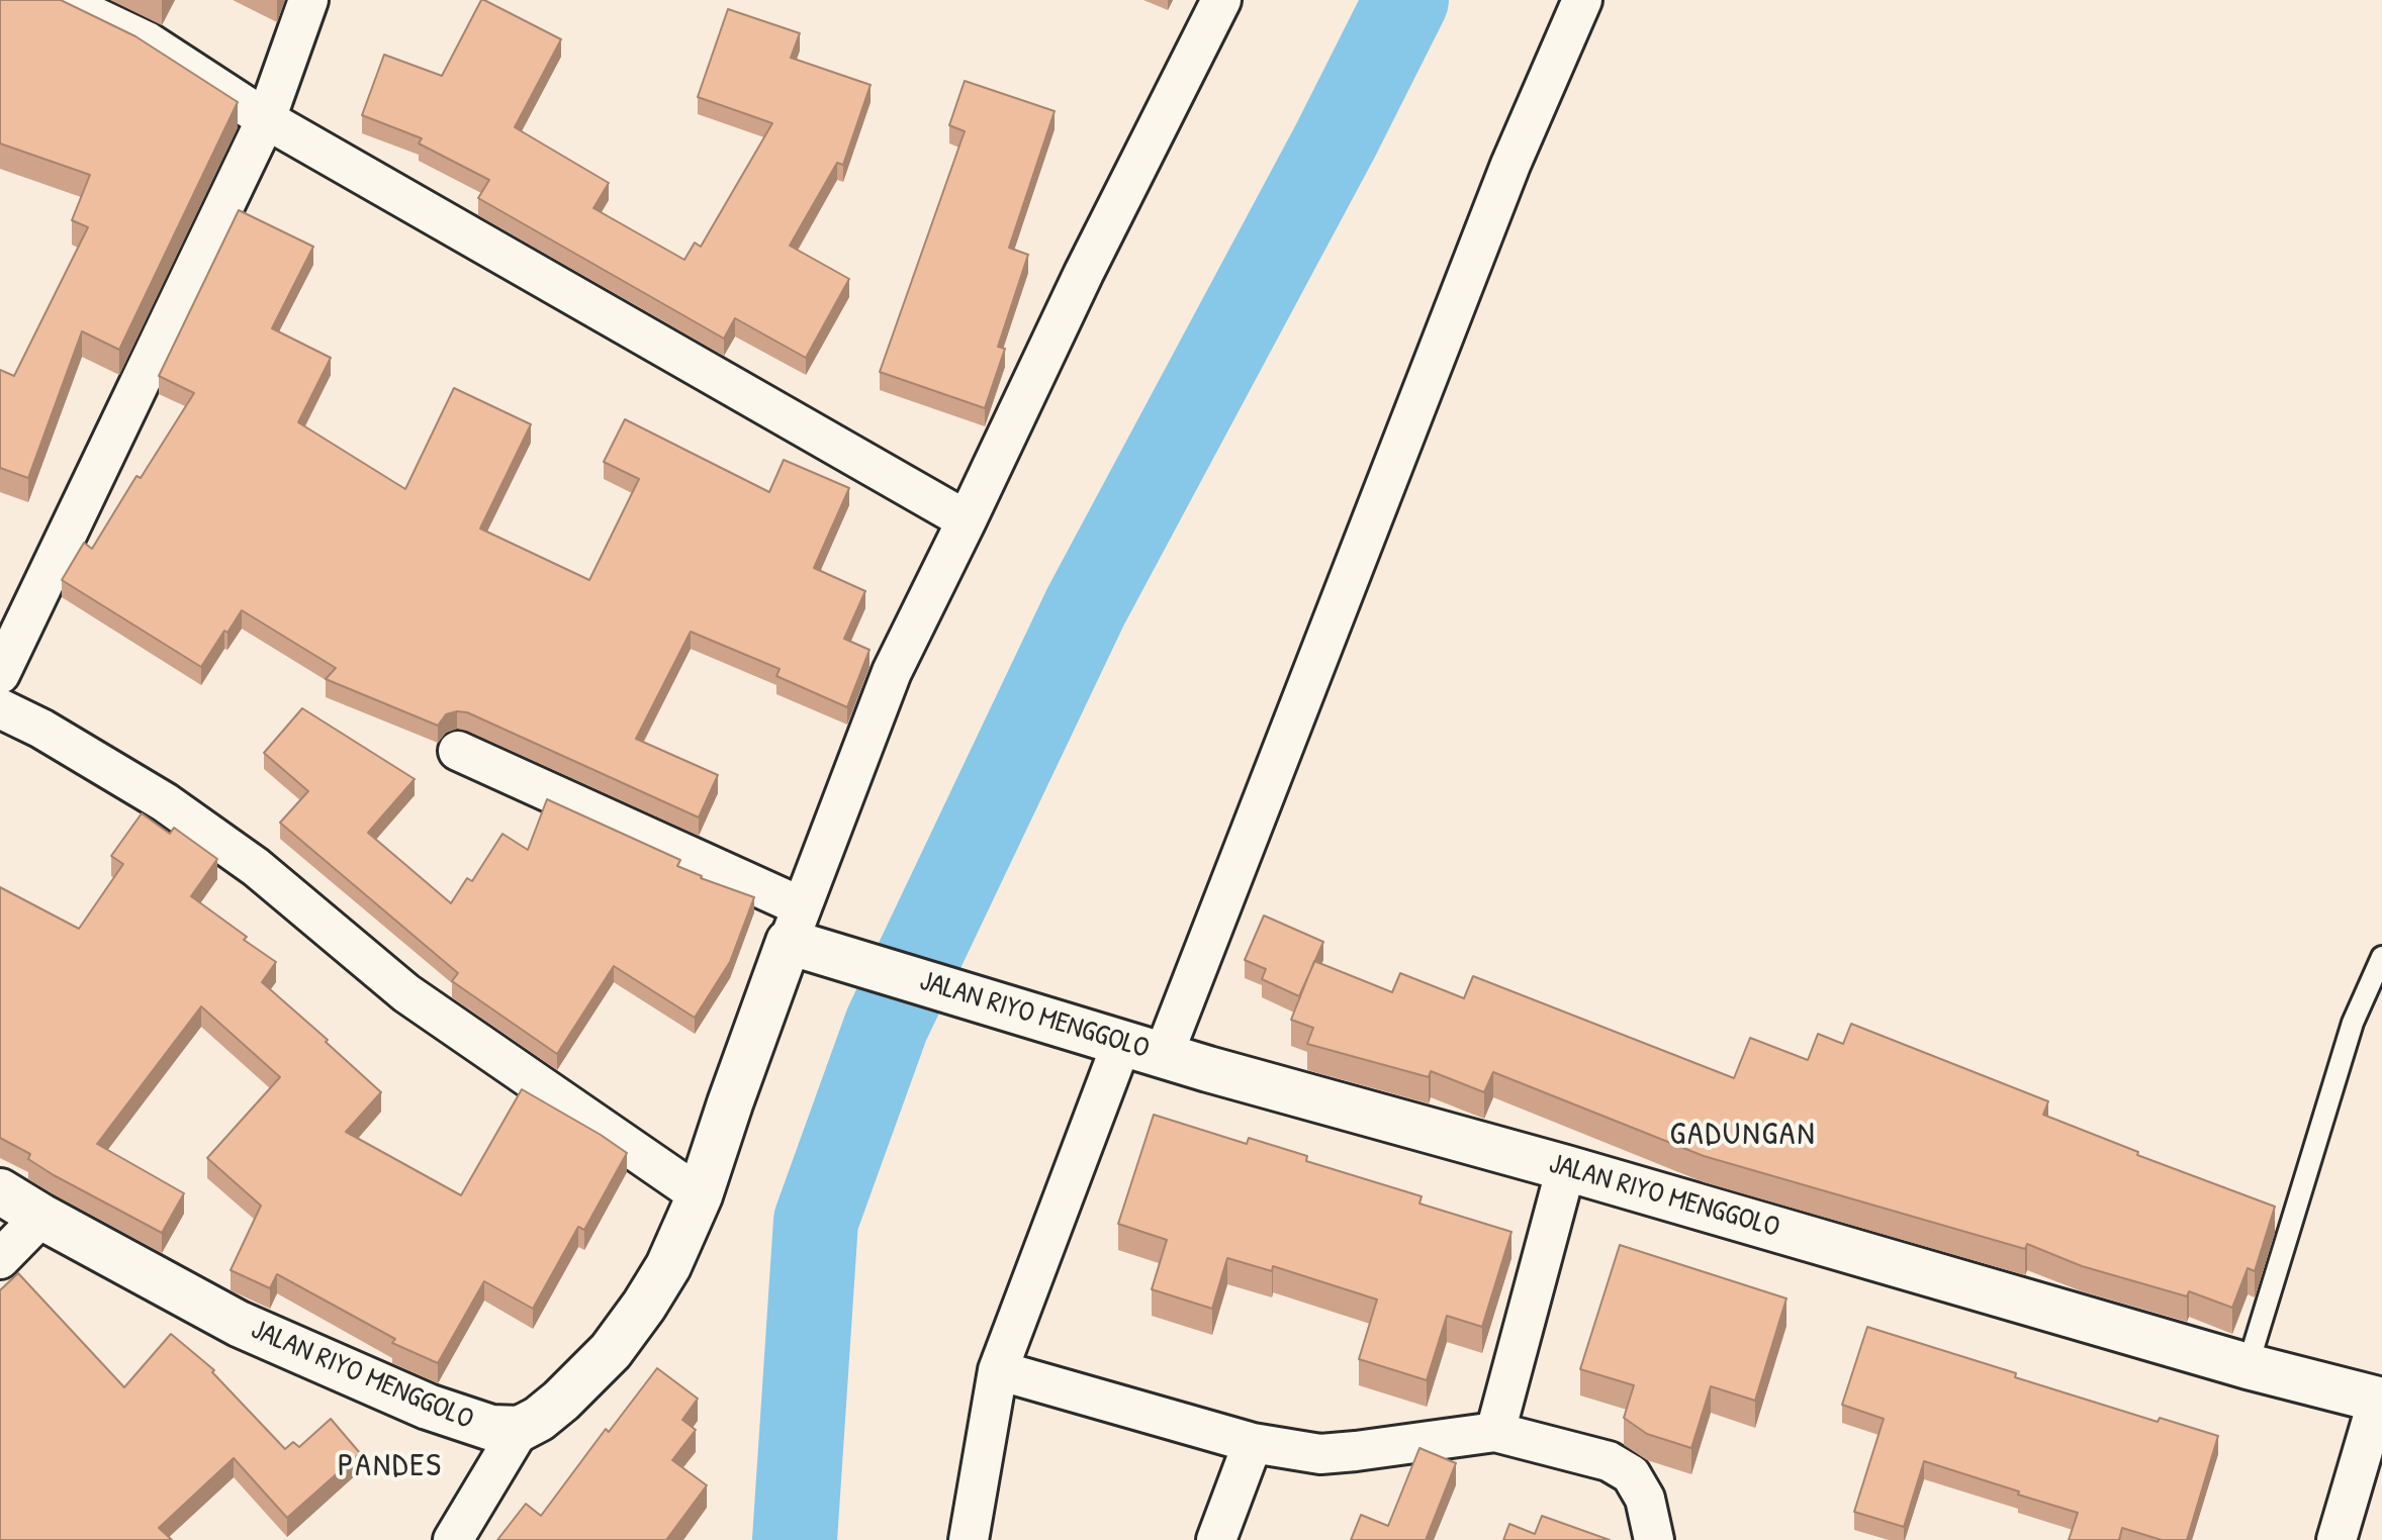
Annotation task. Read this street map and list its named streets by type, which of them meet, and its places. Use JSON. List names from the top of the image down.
{
  "streets": {
    "street": ["JALAN RIYO MENGGOLO"]
  },
  "districts": ["GADUNGAN", "PANDES"]
}
